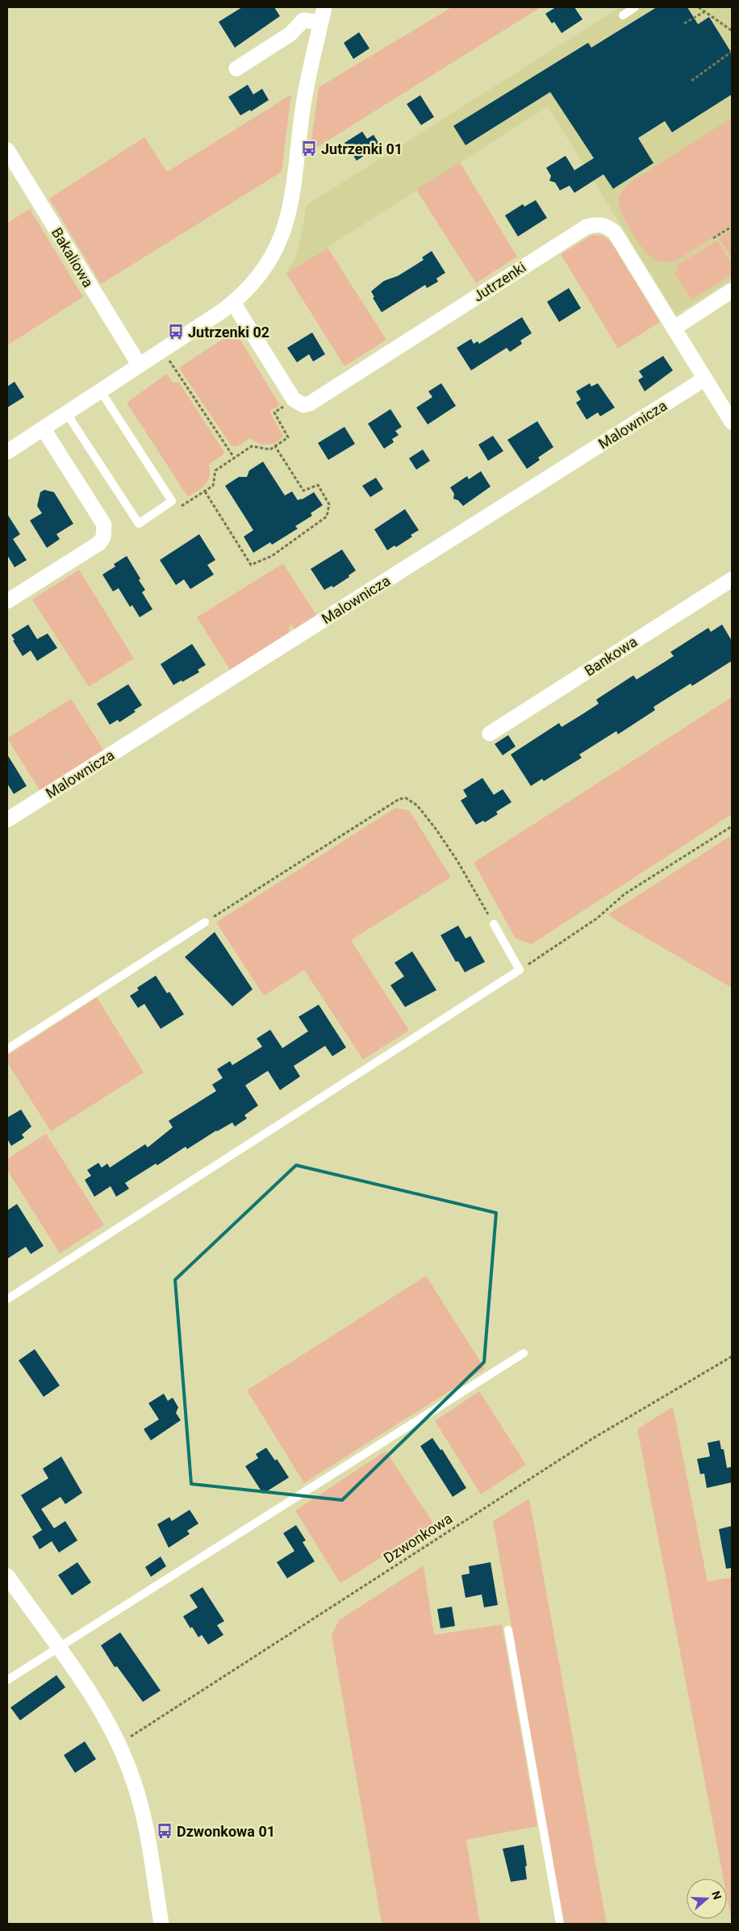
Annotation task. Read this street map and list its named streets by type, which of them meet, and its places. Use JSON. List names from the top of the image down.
{
  "streets": {
    "street": [
      "Bakaliowa",
      "Jutrzenki",
      "Malownicza",
      "Bankowa"
    ],
    "path": ["Dzwonkowa"]
  },
  "crossings": [
    ["Jutrzenki", "Malownicza"]
  ],
  "places": {
    "bus stop": ["Jutrzenki 01", "Jutrzenki 02", "Dzwonkowa 01"]
  },
  "north": "right"
}
